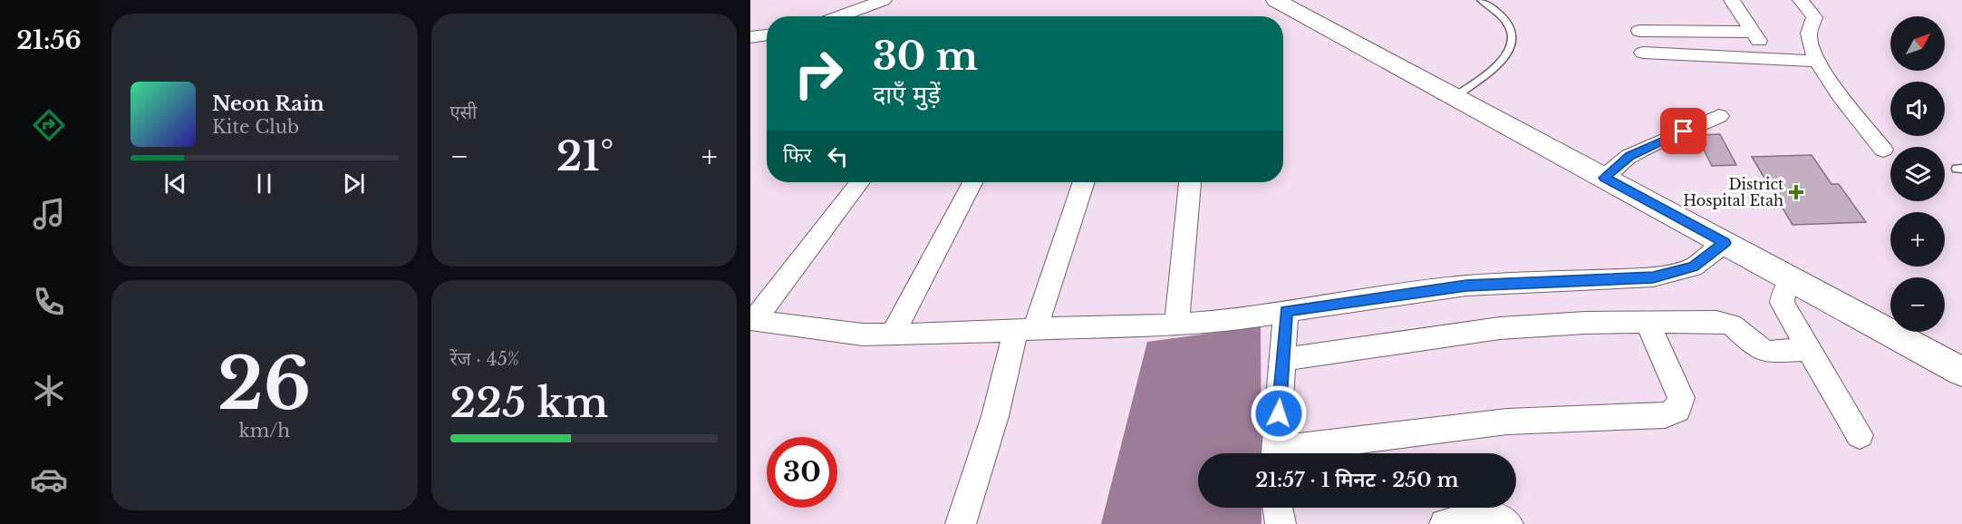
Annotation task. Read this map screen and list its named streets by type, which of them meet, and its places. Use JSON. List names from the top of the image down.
{
  "places": {
    "health": ["District Hospital Etah"]
  },
  "north": "top right",
  "page": {
    "tabs": "21:56",
    "tile": [
      "एसी",
      ["26", "km/h"],
      ["रेंज · 45%", "225 km"]
    ],
    "map_buttons": ["+", "−"],
    "turn": ["30 m", "दाएँ मुड़ें"],
    "song": ["Neon Rain", "Kite Club"],
    "then": "फिर",
    "heat": ["−", "21°", "+"],
    "limit": "30",
    "trip": "21:57 · 1 मिनट · 250 m"
  }
}
